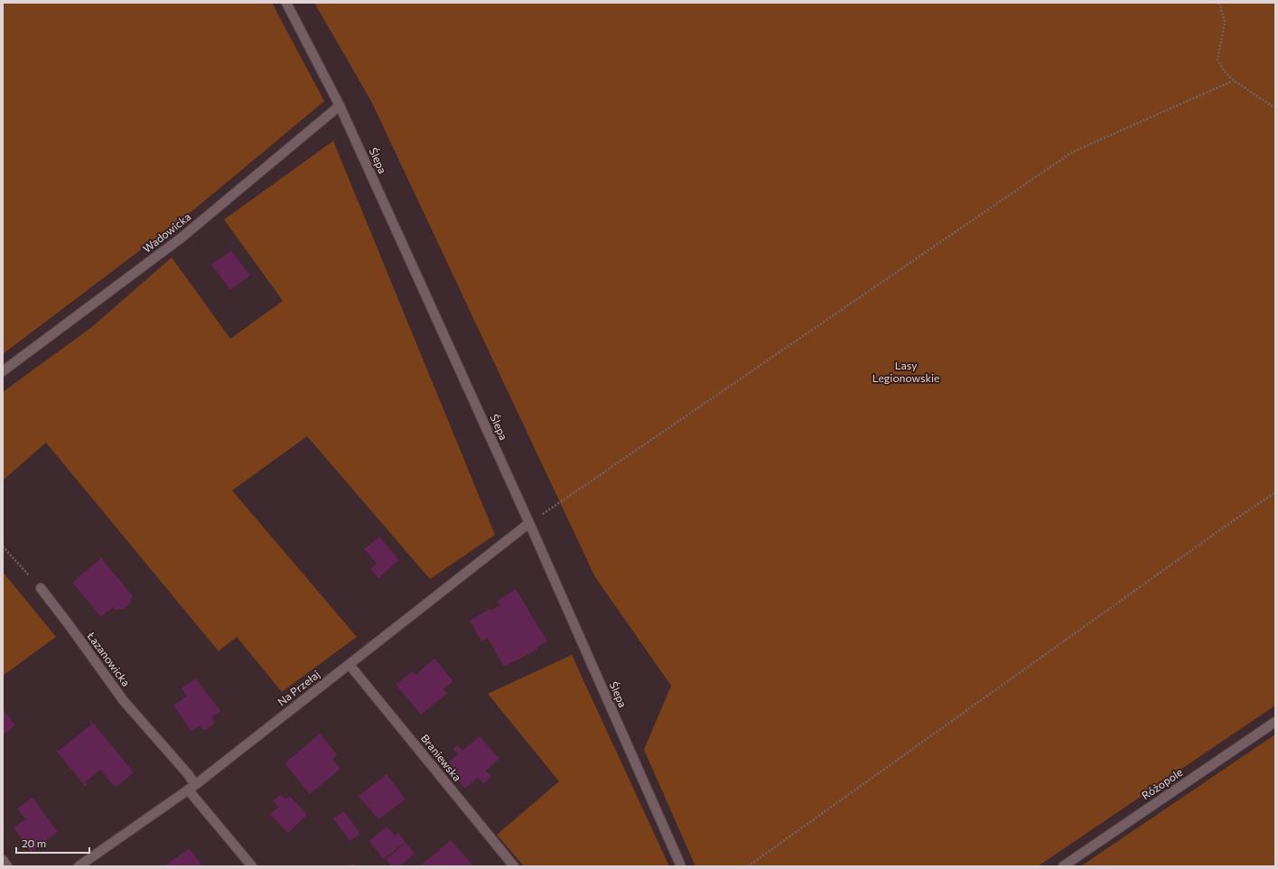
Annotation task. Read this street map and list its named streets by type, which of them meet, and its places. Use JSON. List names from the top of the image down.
{
  "streets": {
    "street": [
      "Ślepa",
      "Wadowicka",
      "Łazanowicka",
      "Na Przełaj",
      "Braniewska",
      "Różopole"
    ]
  },
  "crossings": [
    ["Ślepa", "Wadowicka"],
    ["Ślepa", "Na Przełaj"],
    ["Łazanowicka", "Na Przełaj"],
    ["Na Przełaj", "Braniewska"]
  ],
  "parks": ["Lasy Legionowskie"],
  "scale_bar": "20 m"
}
